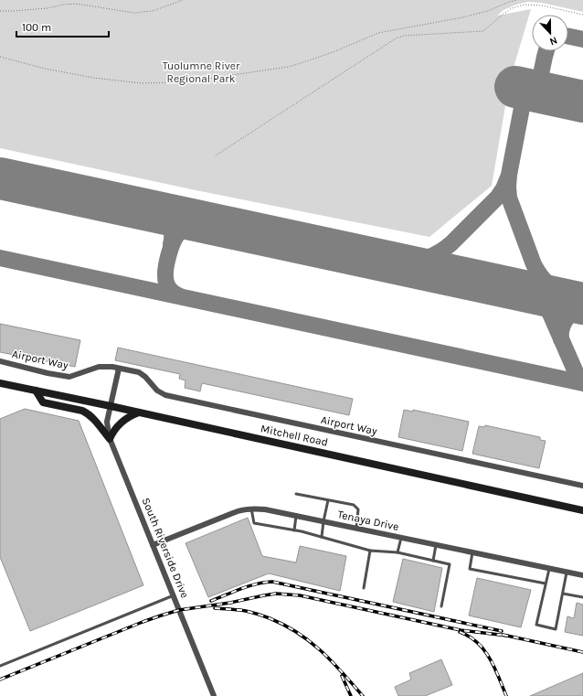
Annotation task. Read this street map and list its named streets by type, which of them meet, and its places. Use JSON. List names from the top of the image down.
{
  "streets": {
    "main road": ["Mitchell Road"],
    "street": ["Airport Way", "Tenaya Drive", "South Riverside Drive"]
  },
  "crossings": [
    ["Mitchell Road", "South Riverside Drive"],
    ["Tenaya Drive", "South Riverside Drive"]
  ],
  "parks": ["Tuolumne River Regional Park"],
  "scale_bar": "100 m",
  "north": "bottom"
}
